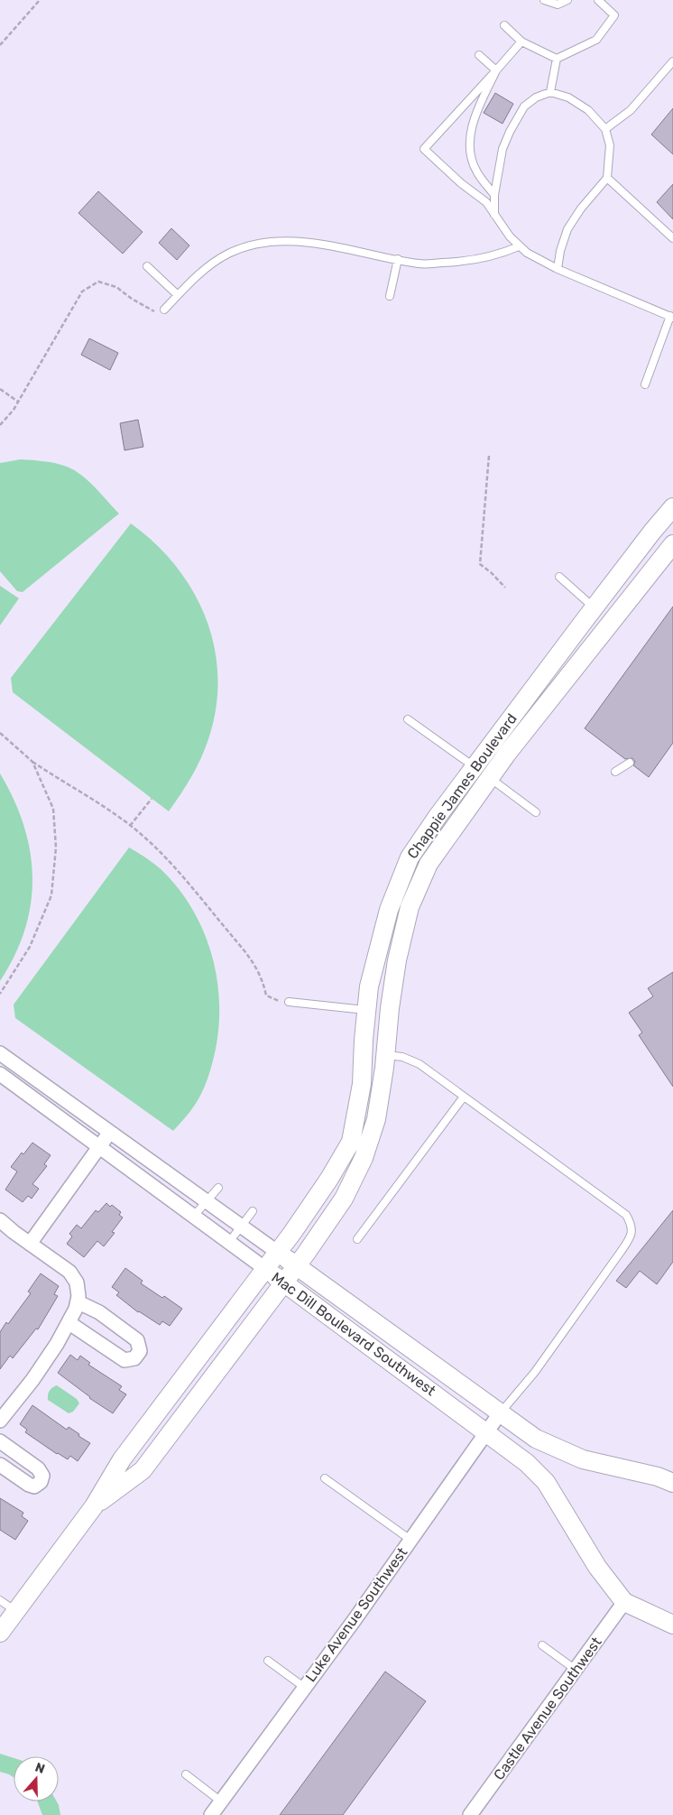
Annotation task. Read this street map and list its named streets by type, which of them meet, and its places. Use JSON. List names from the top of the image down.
{
  "streets": {
    "street": [
      "Chappie James Boulevard",
      "Mac Dill Boulevard Southwest",
      "Luke Avenue Southwest",
      "Castle Avenue Southwest"
    ]
  },
  "crossings": [
    ["Chappie James Boulevard", "Mac Dill Boulevard Southwest"],
    ["Mac Dill Boulevard Southwest", "Luke Avenue Southwest"],
    ["Mac Dill Boulevard Southwest", "Castle Avenue Southwest"]
  ],
  "north": "top"
}
